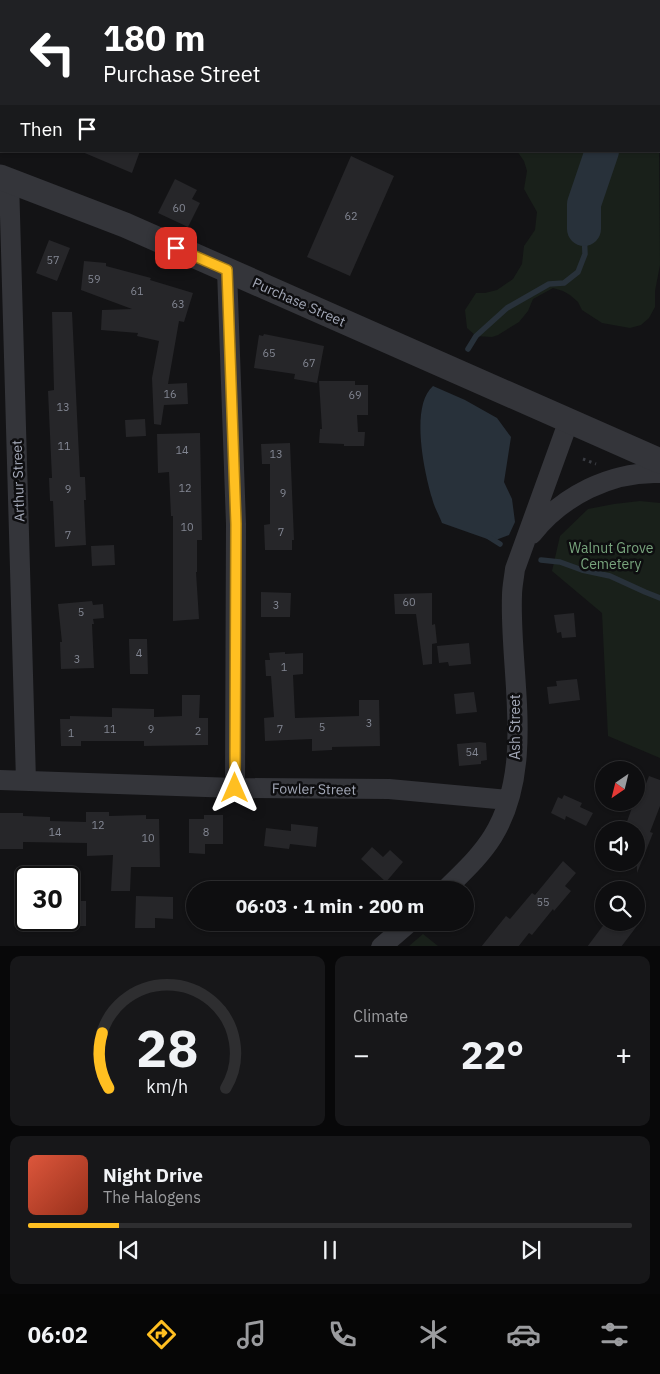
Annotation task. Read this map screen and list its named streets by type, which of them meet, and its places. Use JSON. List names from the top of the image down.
{
  "streets": {
    "street": [
      "Purchase Street",
      "Arthur Street",
      "Ash Street",
      "Fowler Street"
    ]
  },
  "crossings": [
    ["Purchase Street", "Arthur Street"],
    ["Purchase Street", "Ash Street"],
    ["Arthur Street", "Fowler Street"],
    ["Ash Street", "Fowler Street"]
  ],
  "parks": ["Walnut Grove Cemetery"],
  "house_numbers": [
    "60",
    "62",
    "57",
    "59",
    "61",
    "63",
    "65",
    "67",
    "16",
    "69",
    "13",
    "11",
    "14",
    "13",
    "12",
    "9",
    "9",
    "10",
    "7",
    "7",
    "60",
    "3",
    "5",
    "4",
    "3",
    "1",
    "3",
    "5",
    "11",
    "9",
    "7",
    "2",
    "1",
    "54",
    "12",
    "14",
    "8",
    "10",
    "55"
  ],
  "north": "bottom left",
  "page": {
    "turn": ["180 m", "Purchase Street"],
    "then": "Then",
    "limit": "30",
    "trip": "06:03 · 1 min · 200 m",
    "tile": "Climate",
    "heat": ["−", "22°", "+"],
    "song": ["Night Drive", "The Halogens"],
    "tabs": "06:02",
    "gauge": ["28", "km/h"]
  }
}
